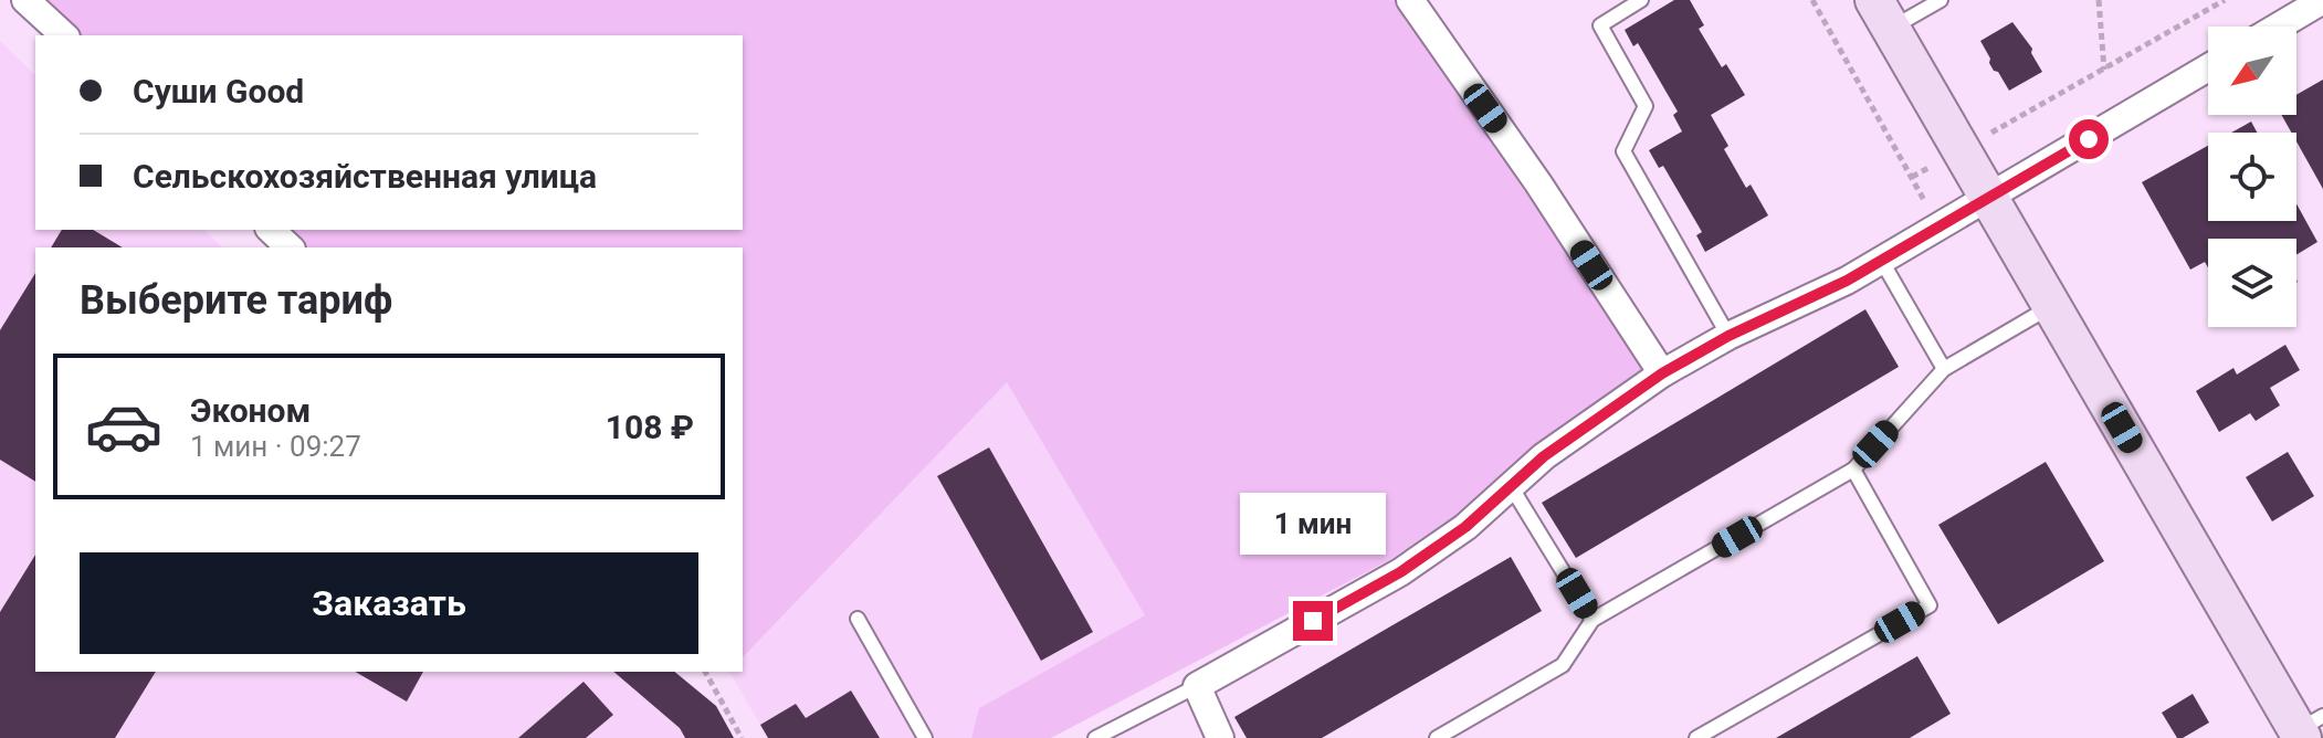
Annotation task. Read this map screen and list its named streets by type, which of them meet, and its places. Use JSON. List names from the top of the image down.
{
  "north": "bottom left",
  "page": {
    "banner": ["Суши Good", "Сельскохозяйственная улица"],
    "heading": "Выберите тариф",
    "list": [
      {
        "name": "Эконом",
        "note": "1 мин · 09:27",
        "value": "108 ₽"
      }
    ],
    "bubble": "1 мин",
    "buttons": "Заказать"
  }
}
